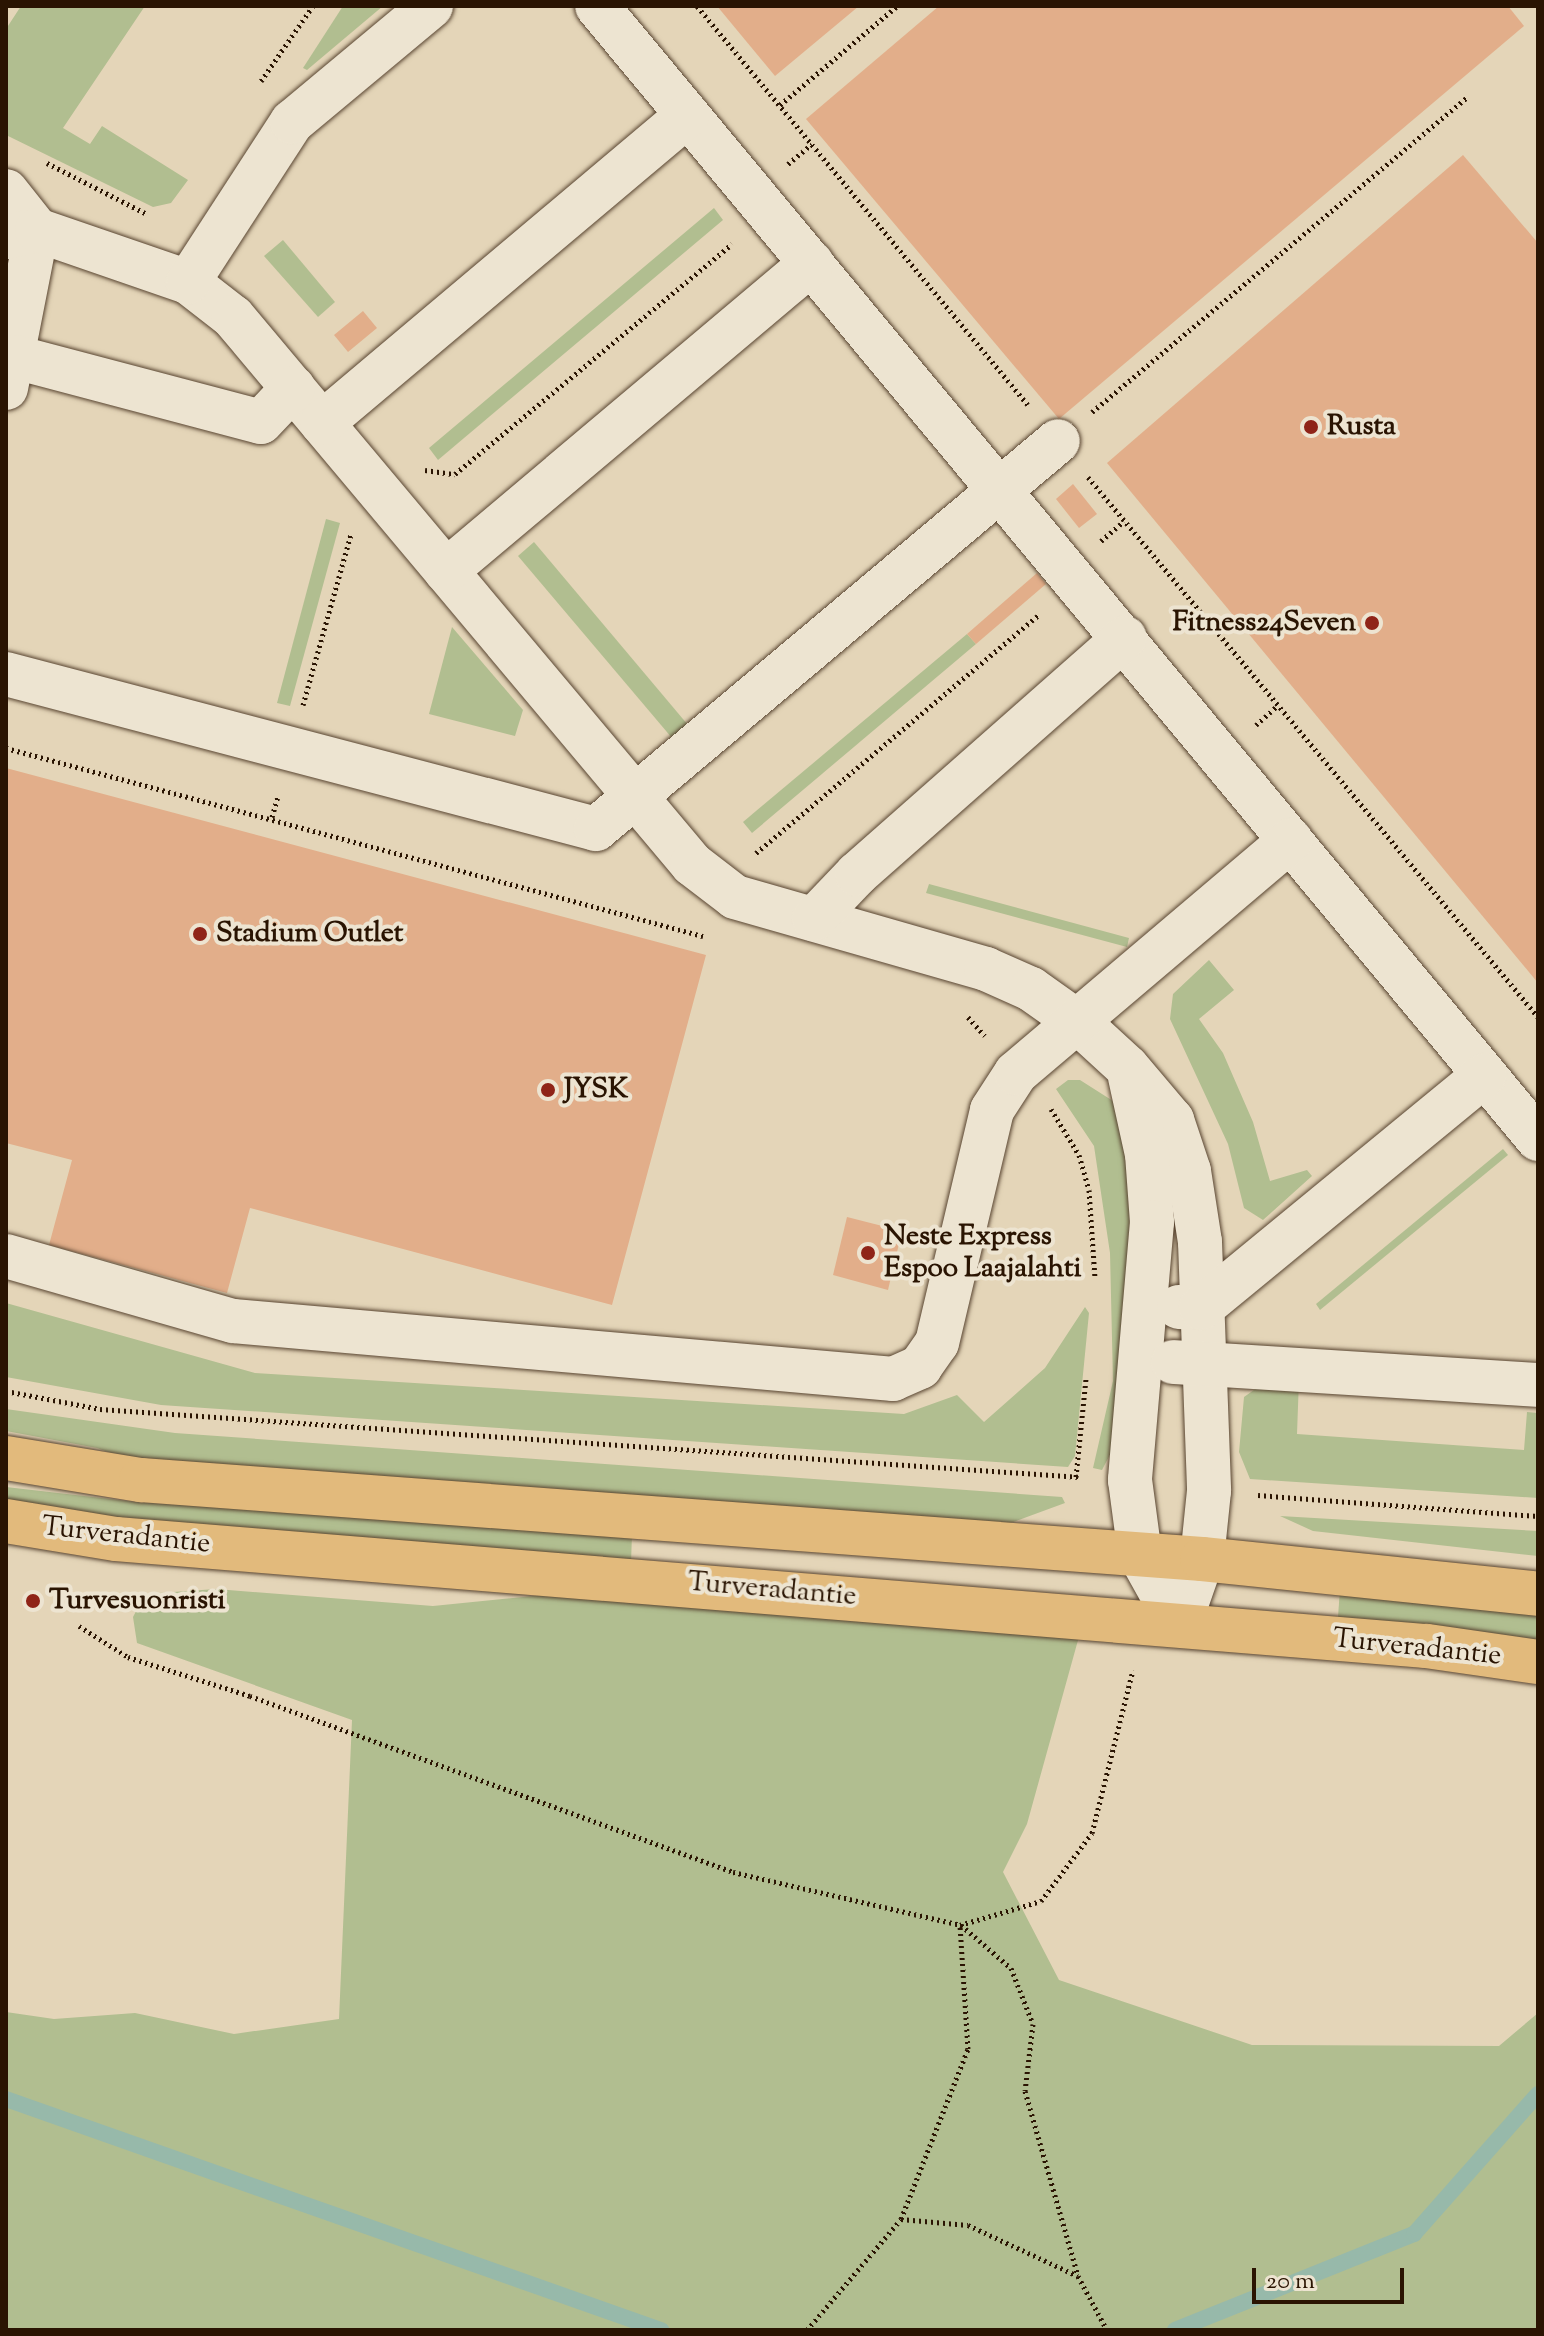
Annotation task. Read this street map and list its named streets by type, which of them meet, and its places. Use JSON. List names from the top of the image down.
{
  "streets": {
    "main road": ["Turveradantie"]
  },
  "places": [
    "Rusta",
    "Fitness24Seven",
    "Stadium Outlet",
    "JYSK",
    "Neste Express Espoo Laajalahti",
    "Turvesuonristi"
  ],
  "scale_bar": "20 m"
}
